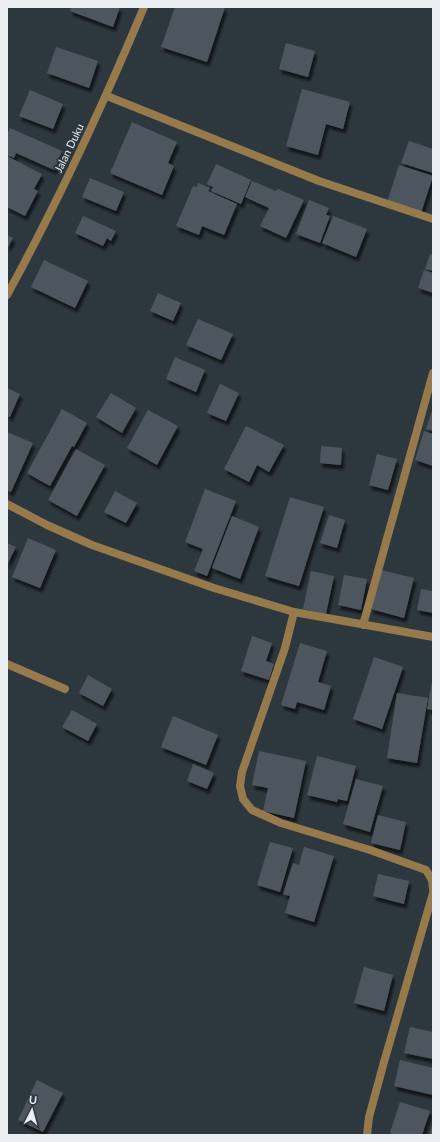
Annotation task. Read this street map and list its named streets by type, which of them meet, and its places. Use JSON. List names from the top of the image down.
{
  "streets": {
    "street": ["Jalan Duku"]
  },
  "north": "top"
}
